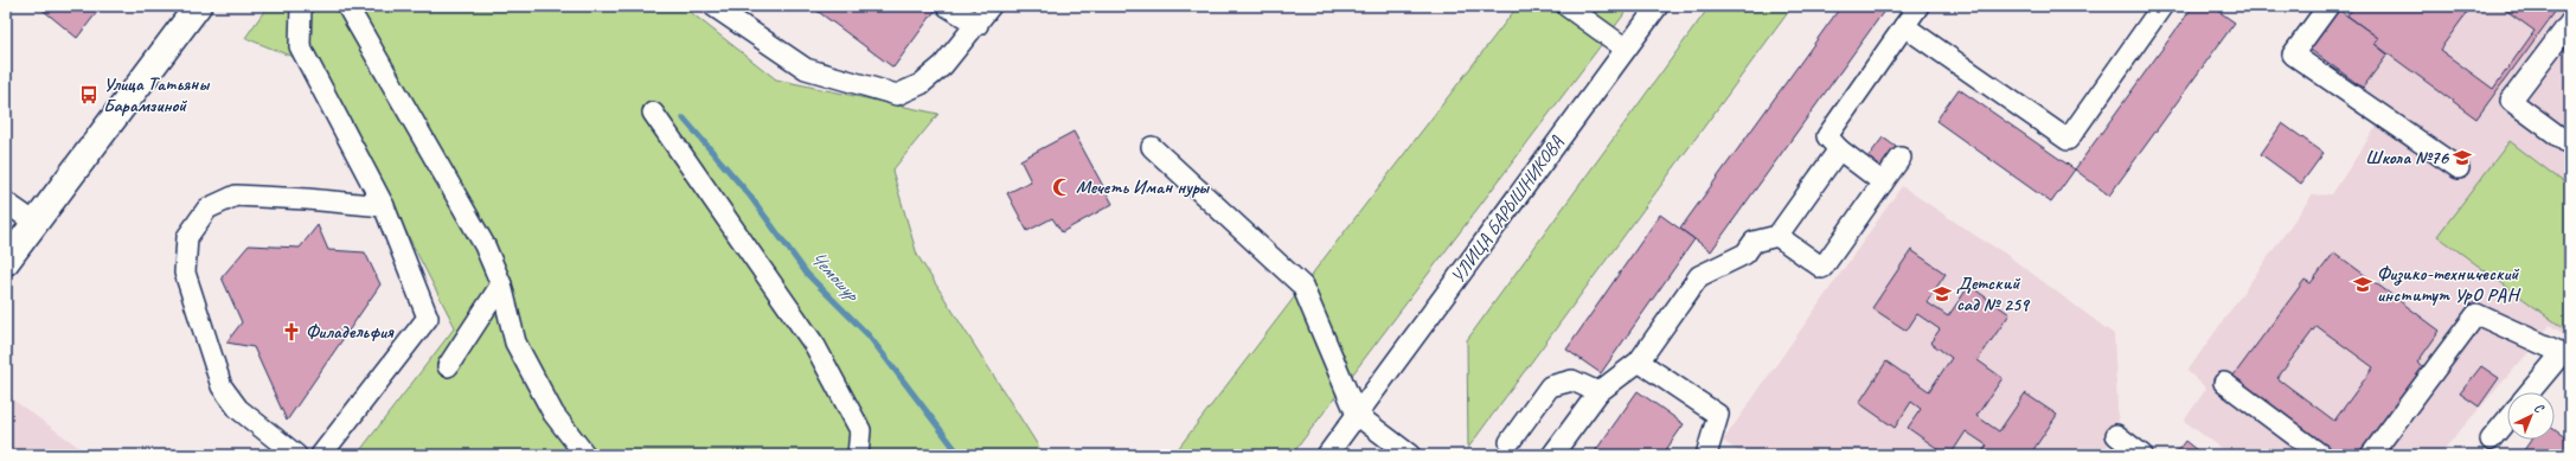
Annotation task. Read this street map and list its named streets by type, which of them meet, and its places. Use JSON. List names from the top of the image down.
{
  "streets": {
    "street": ["УЛИЦА БАРЫШНИКОВА"]
  },
  "water": ["Чемошур"],
  "places": {
    "bus stop": ["Улица Татьяны Барамзиной"],
    "school or university": ["Школа №76", "Физико-технический институт УрО РАН", "Детский сад № 259"],
    "mosque": ["Мечеть Иман нуры"],
    "church": ["Филадельфия"]
  },
  "north": "top right"
}
